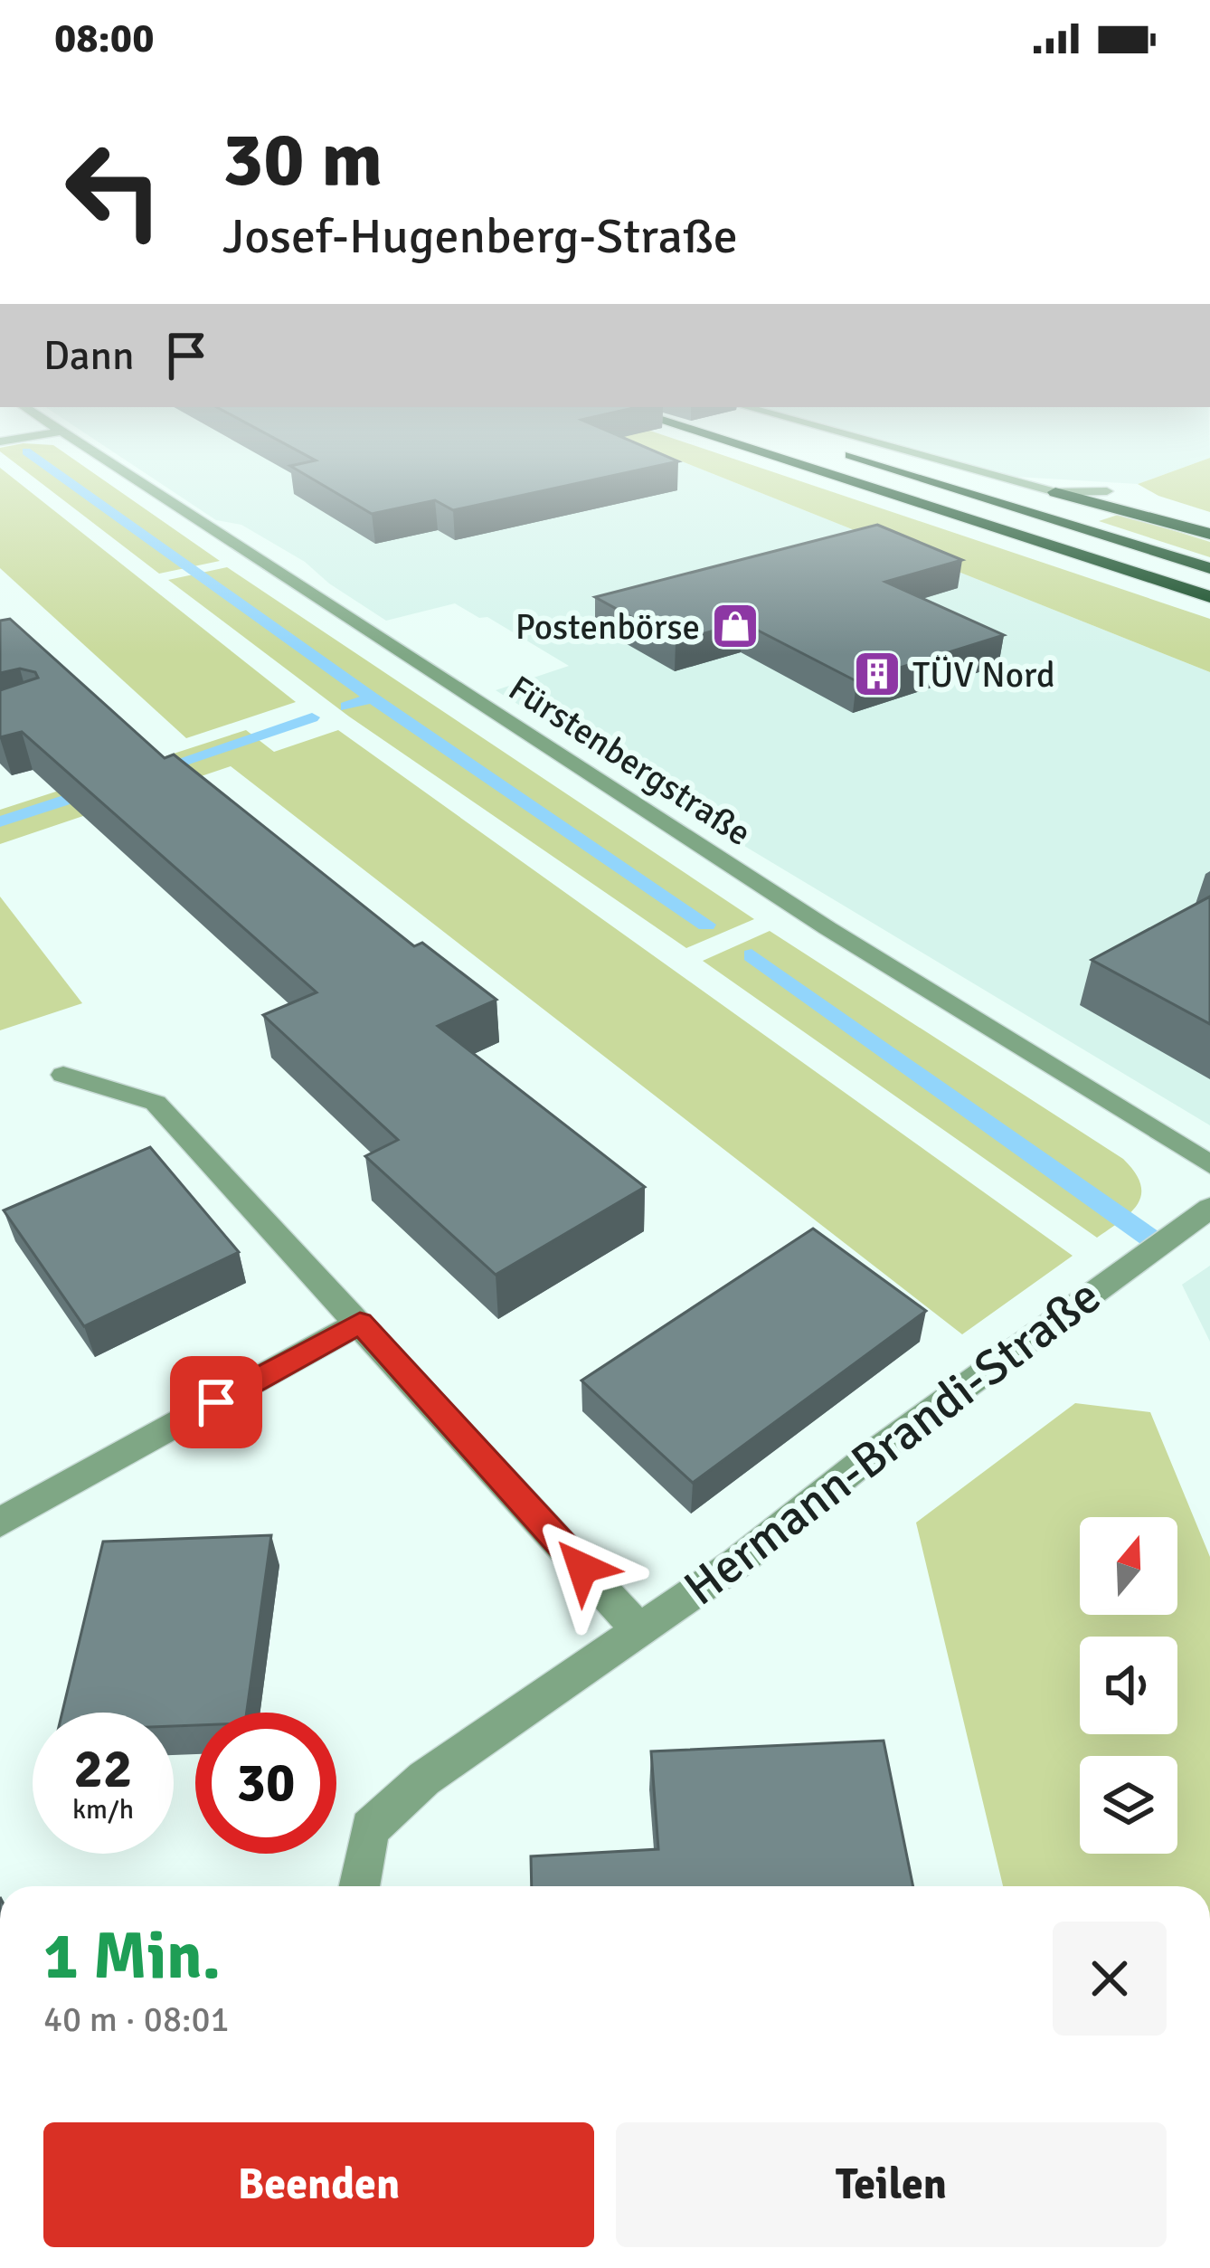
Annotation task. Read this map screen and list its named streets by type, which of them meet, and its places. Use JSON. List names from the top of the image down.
{
  "streets": {
    "street": ["Fürstenbergstraße", "Hermann-Brandi-Straße"]
  },
  "places": {
    "shop": ["Postenbörse"],
    "building": ["TÜV Nord"]
  },
  "north": "top",
  "page": {
    "status": "08:00",
    "turn": ["30 m", "Josef-Hugenberg-Straße"],
    "then": "Dann",
    "speed": "22 km/h",
    "limit": "30",
    "heading": ["1 Min.", "40 m · 08:01"],
    "buttons": ["Beenden", "Teilen"]
  }
}
